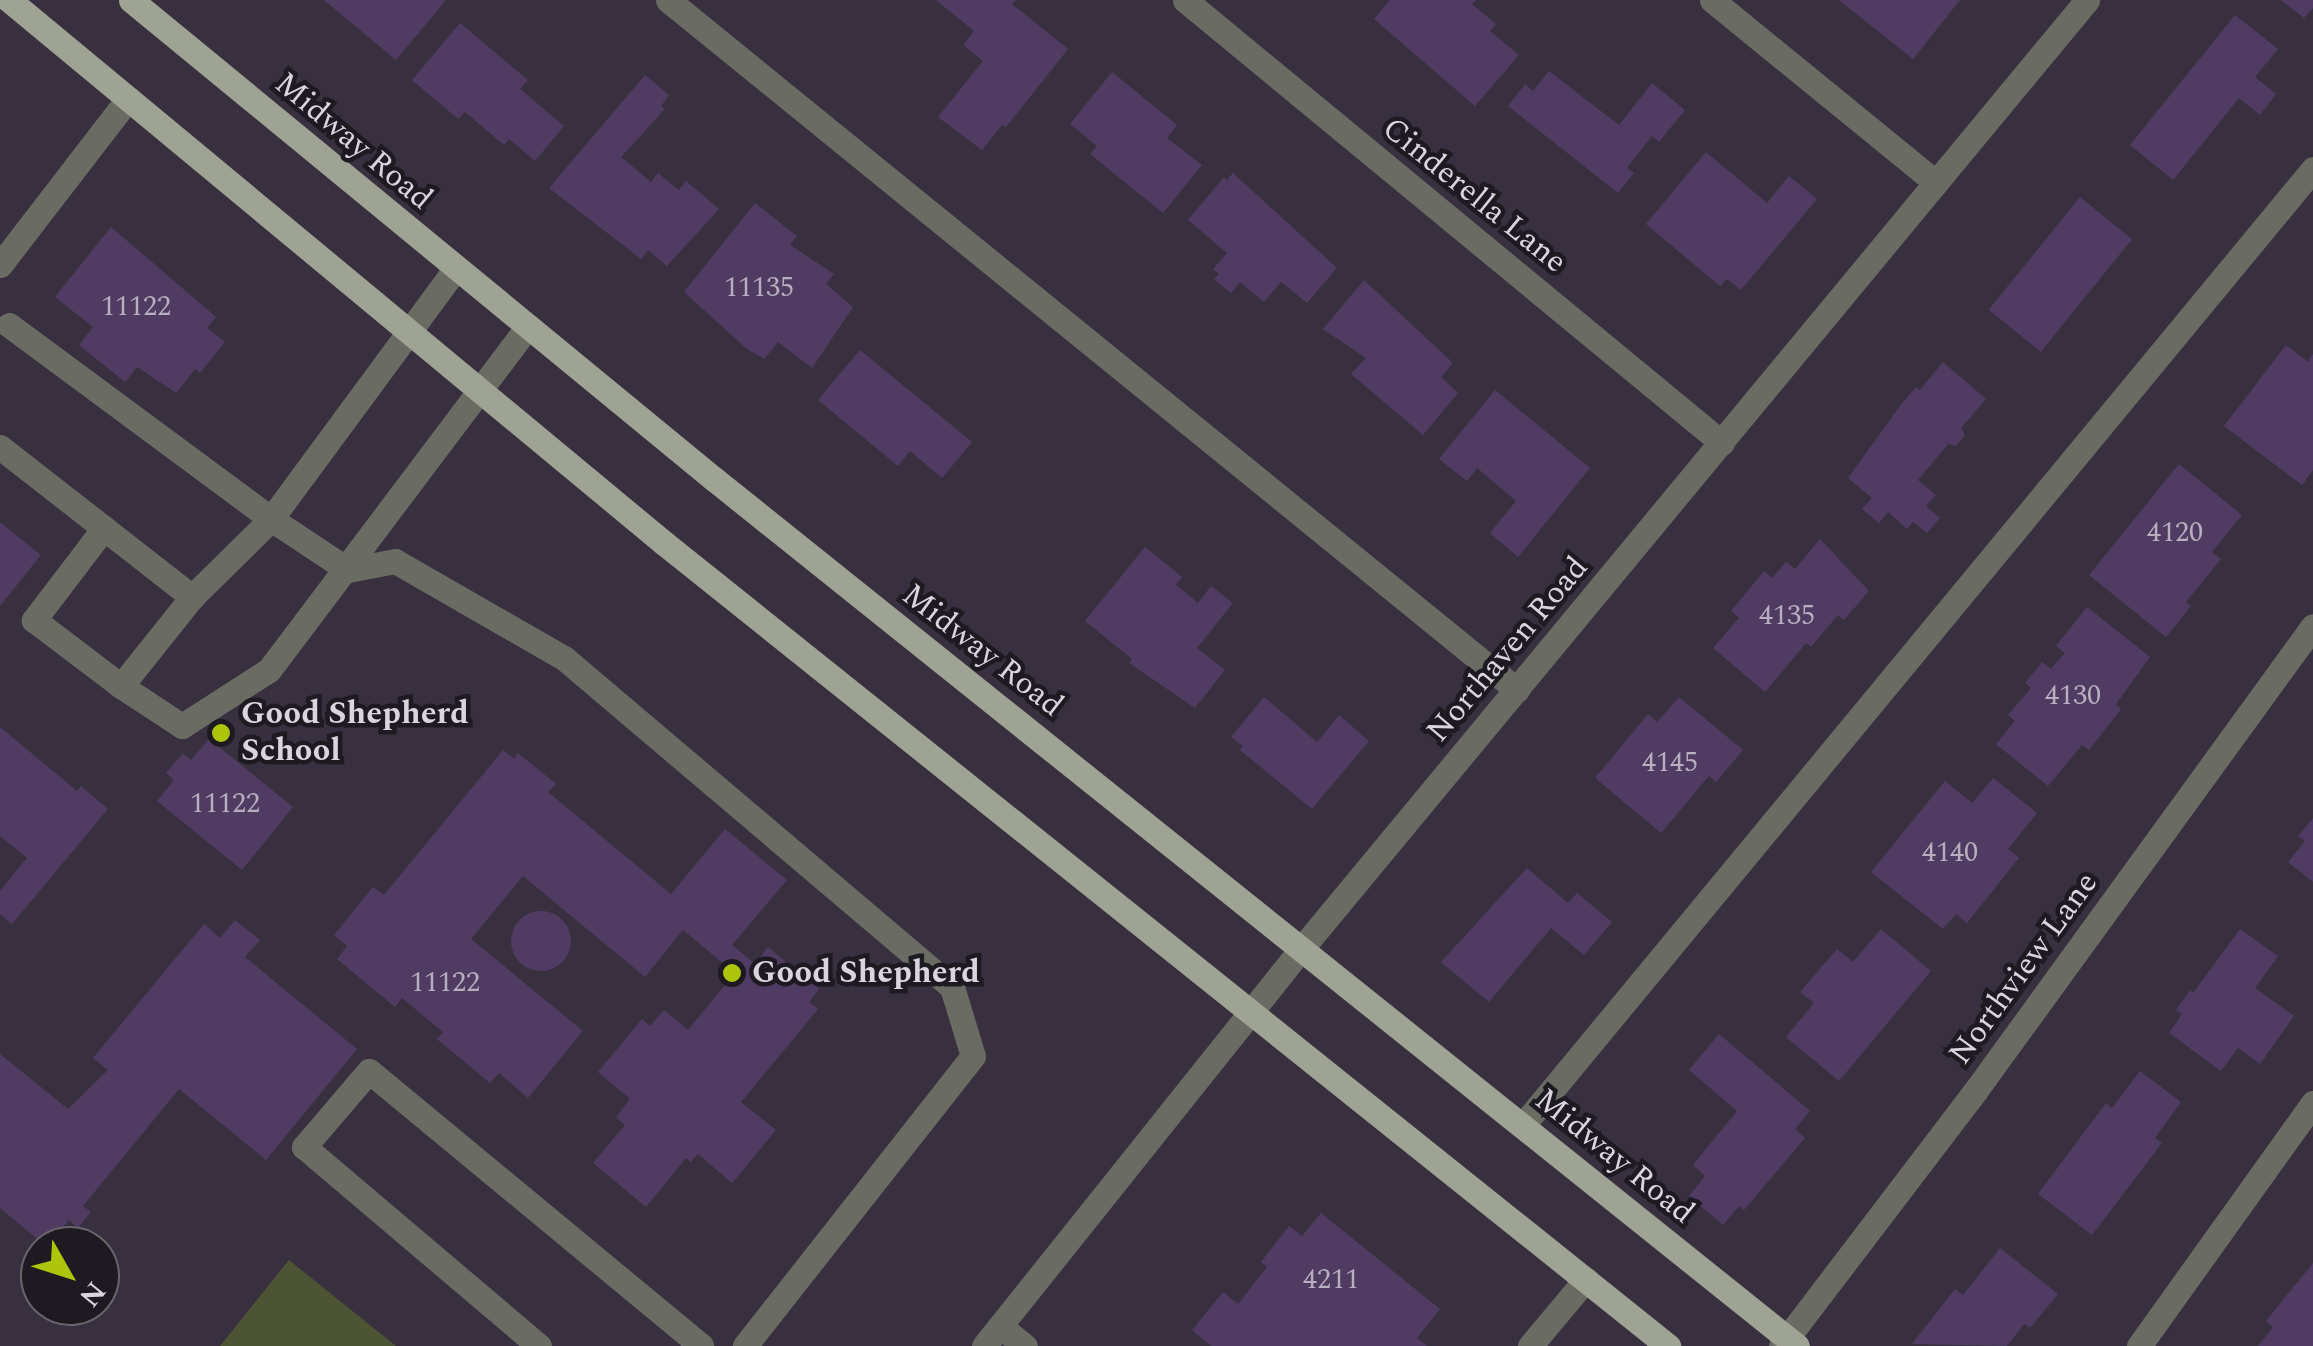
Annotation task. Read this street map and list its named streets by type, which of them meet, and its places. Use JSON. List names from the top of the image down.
{
  "streets": {
    "main road": ["Midway Road"],
    "street": ["Cinderella Lane", "Northaven Road", "Northview Lane"]
  },
  "crossings": [
    ["Midway Road", "Northaven Road"],
    ["Midway Road", "Northview Lane"],
    ["Cinderella Lane", "Northaven Road"]
  ],
  "places": ["Good Shepherd School", "Good Shepherd"],
  "house_numbers": [
    "11135",
    "11122",
    "4120",
    "4135",
    "4130",
    "4145",
    "11122",
    "4140",
    "11122",
    "4211"
  ],
  "north": "bottom right"
}
